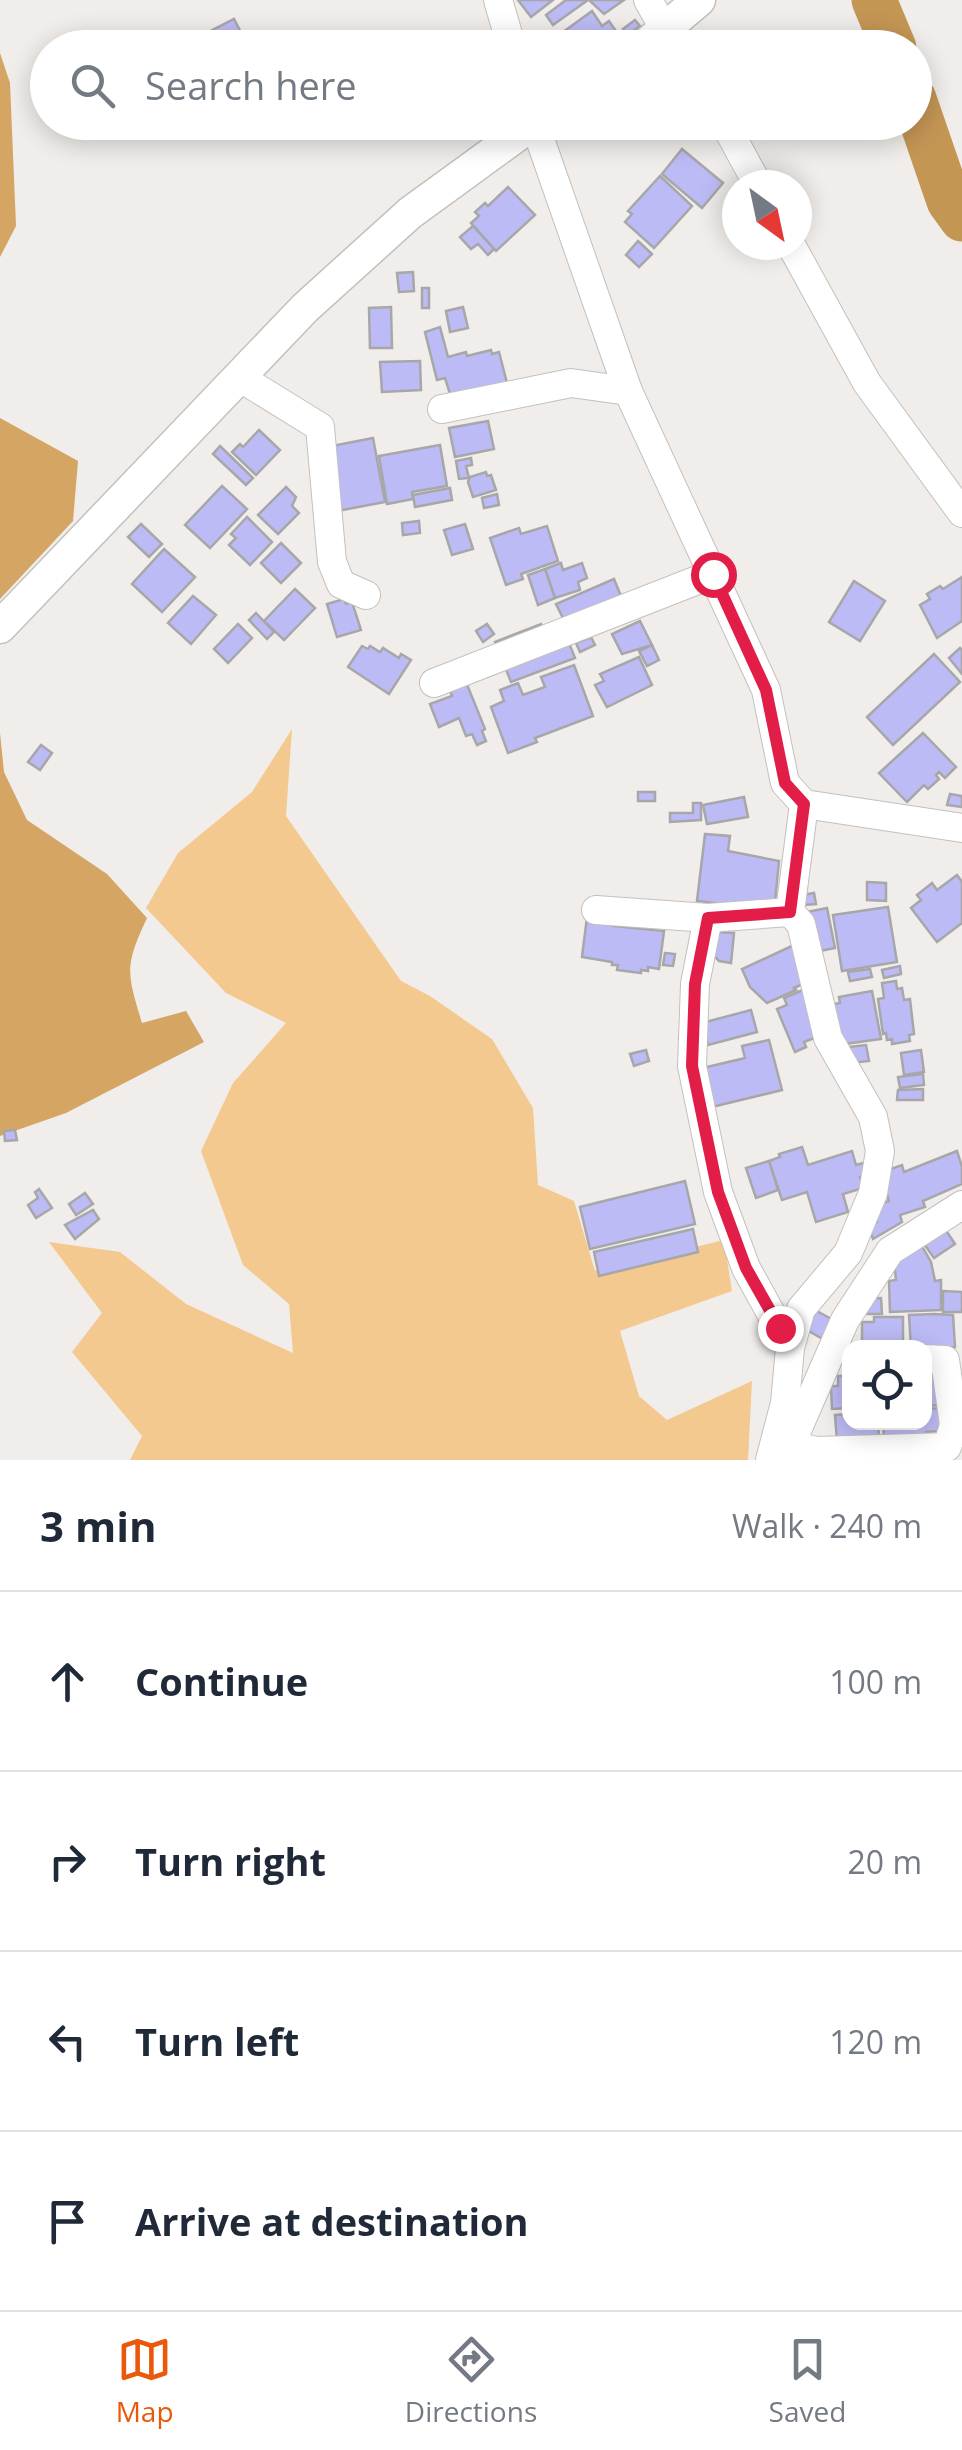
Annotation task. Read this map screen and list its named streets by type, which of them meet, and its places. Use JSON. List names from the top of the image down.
{
  "north": "bottom right",
  "page": {
    "search": "Search here",
    "heading": ["3 min", "Walk · 240 m"],
    "list": [
      ["Continue", "100 m"],
      ["Turn right", "20 m"],
      ["Turn left", "120 m"],
      "Arrive at destination"
    ],
    "nav": ["Map", "Directions", "Saved"]
  }
}
